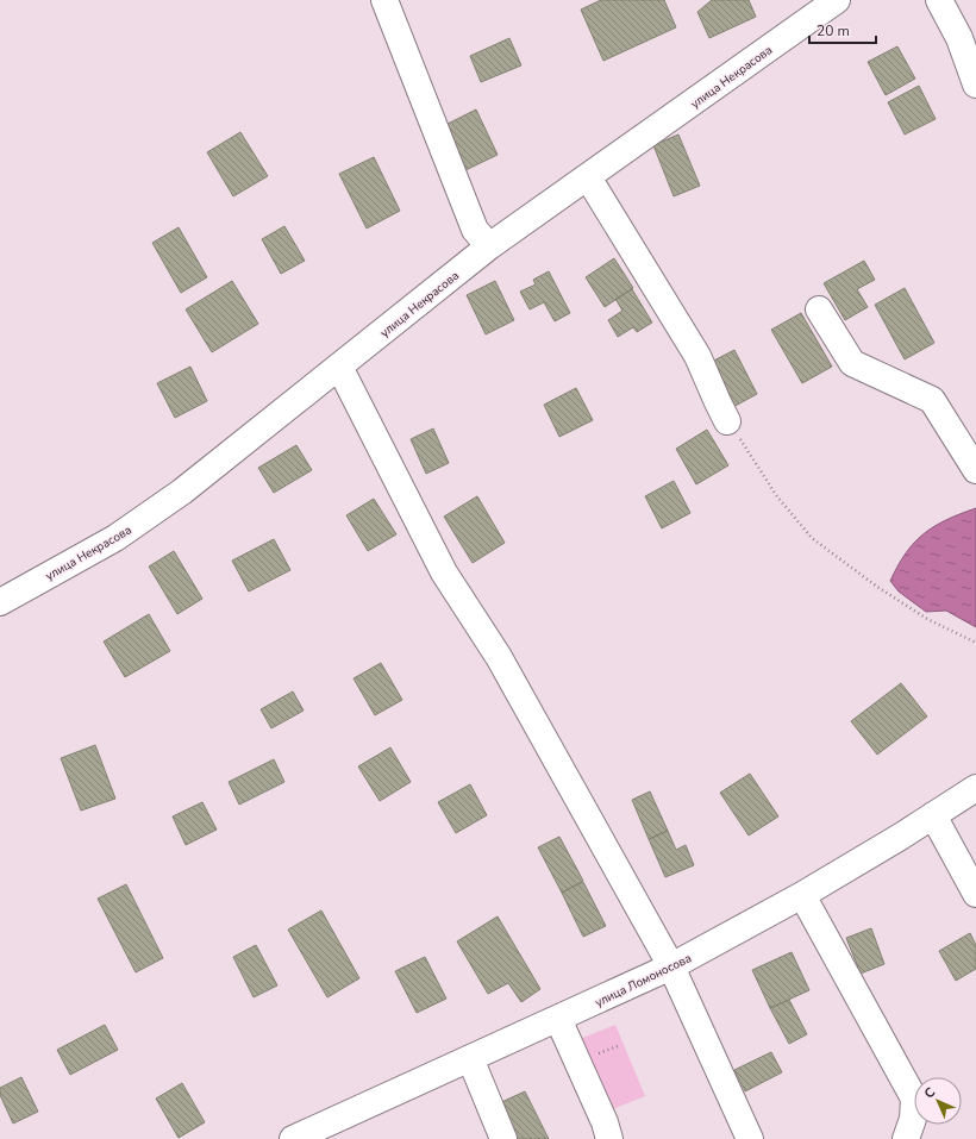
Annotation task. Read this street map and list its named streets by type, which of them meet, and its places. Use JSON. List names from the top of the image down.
{
  "streets": {
    "street": ["улица Некрасова", "улица Ломоносова"]
  },
  "scale_bar": "20 m",
  "north": "top left"
}
